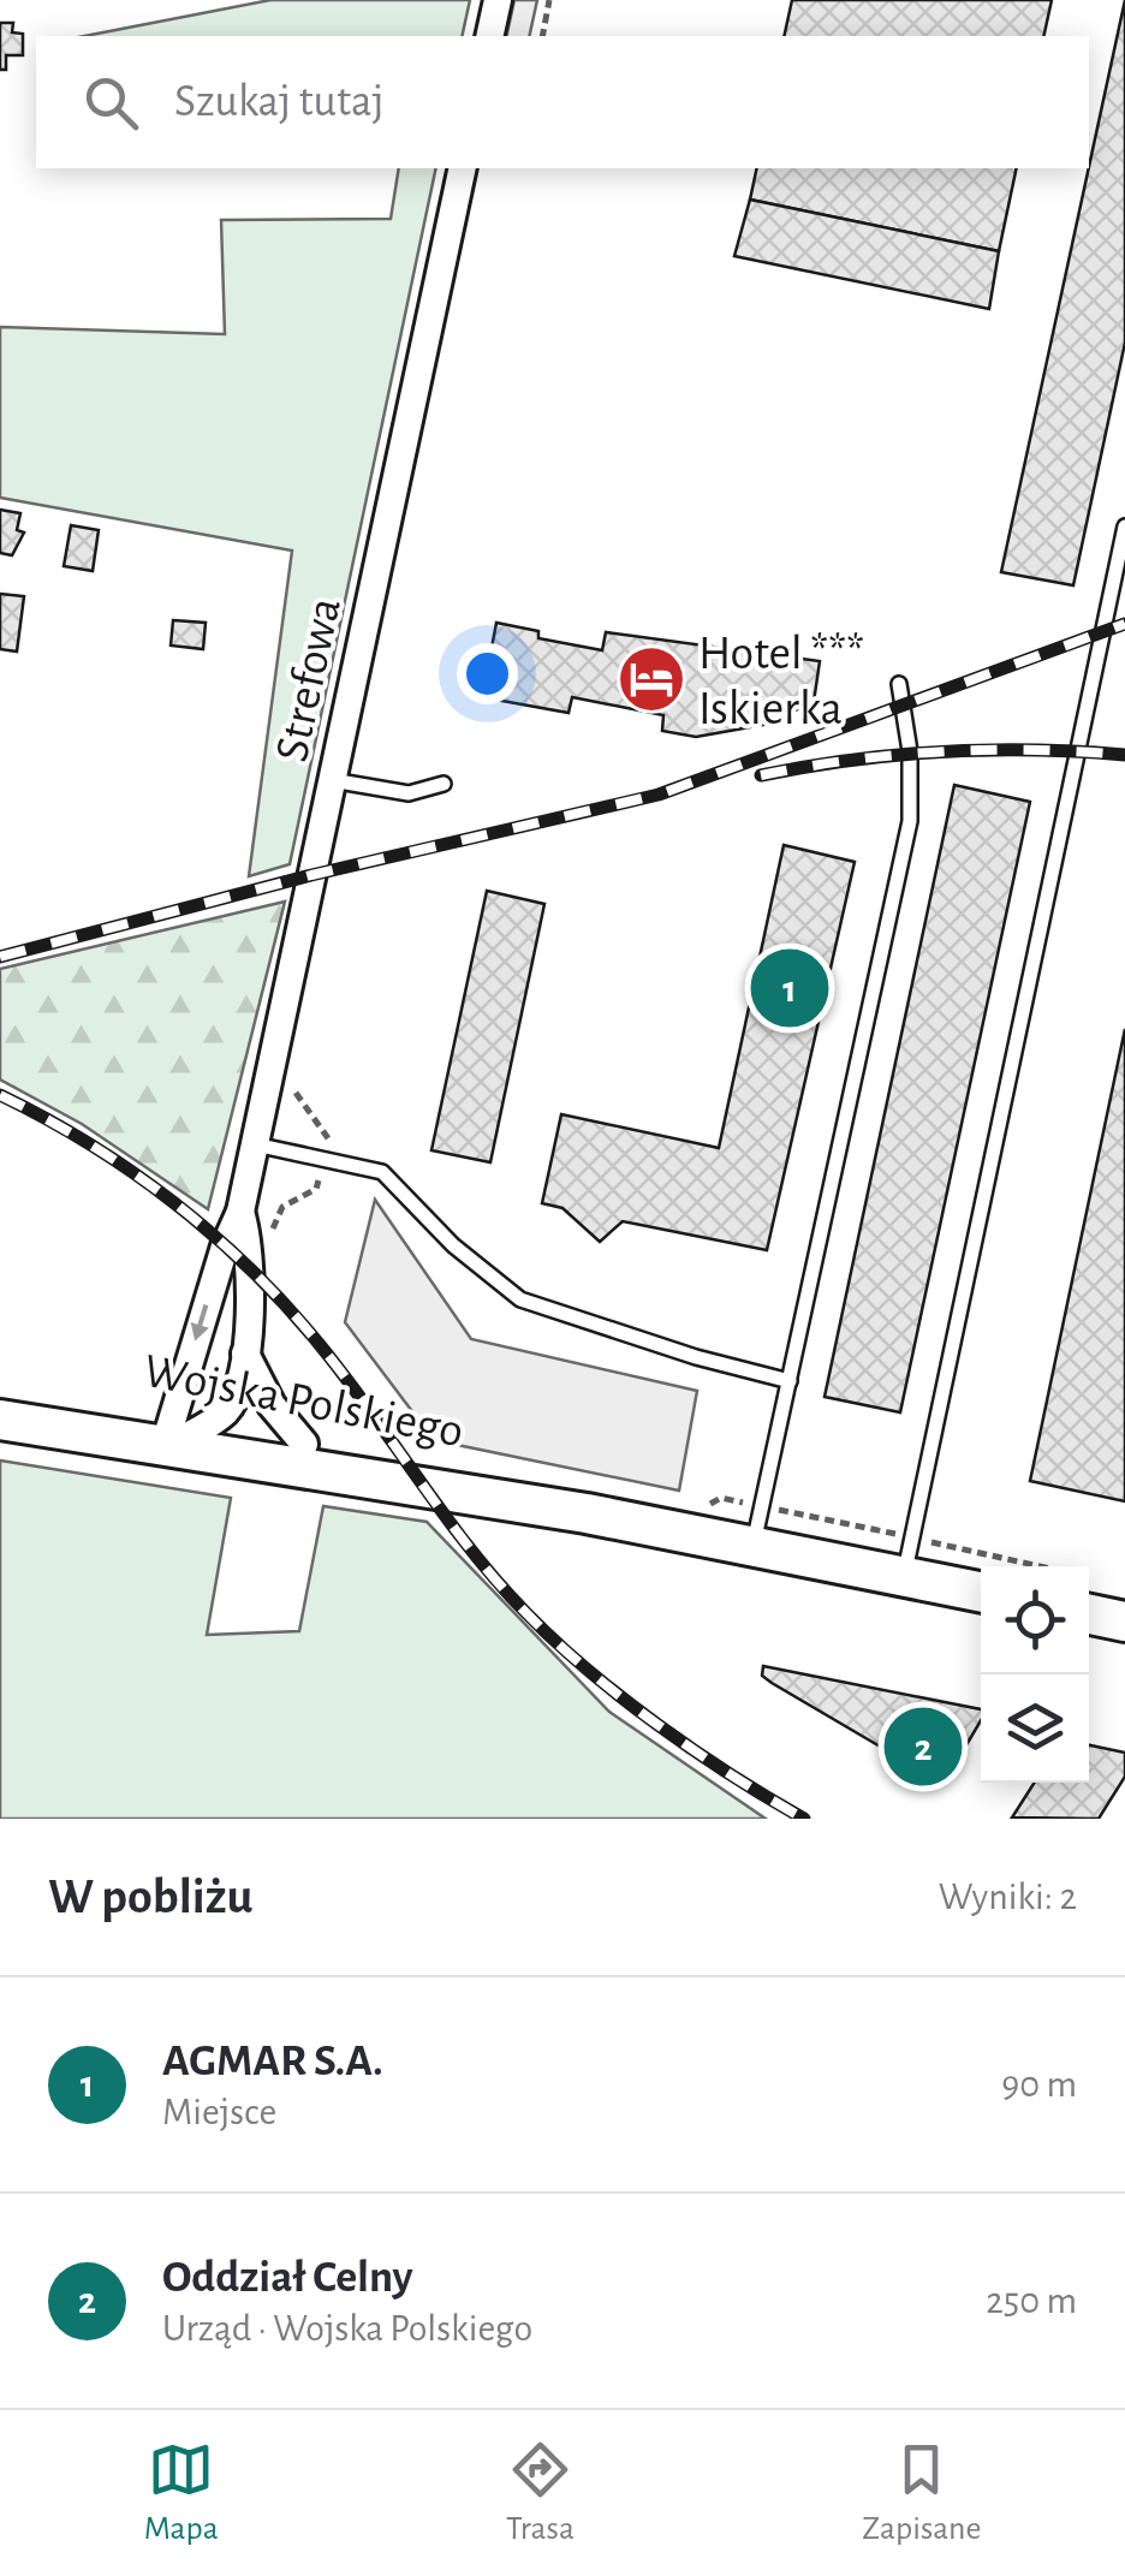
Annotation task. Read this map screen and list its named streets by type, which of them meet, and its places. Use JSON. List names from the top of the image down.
{
  "streets": {
    "street": ["Strefowa", "Wojska Polskiego"]
  },
  "crossings": [
    ["Strefowa", "Wojska Polskiego"]
  ],
  "places": {
    "hotel": ["Hotel *** Iskierka"]
  },
  "page": {
    "search": "Szukaj tutaj",
    "pins": ["1", "2"],
    "heading": ["W pobliżu", "Wyniki: 2"],
    "list": [
      {
        "mark": "1",
        "name": "AGMAR S.A.",
        "note": "Miejsce",
        "value": "90 m"
      },
      {
        "mark": "2",
        "name": "Oddział Celny",
        "note": "Urząd · Wojska Polskiego",
        "value": "250 m"
      }
    ],
    "nav": ["Mapa", "Trasa", "Zapisane"]
  }
}
